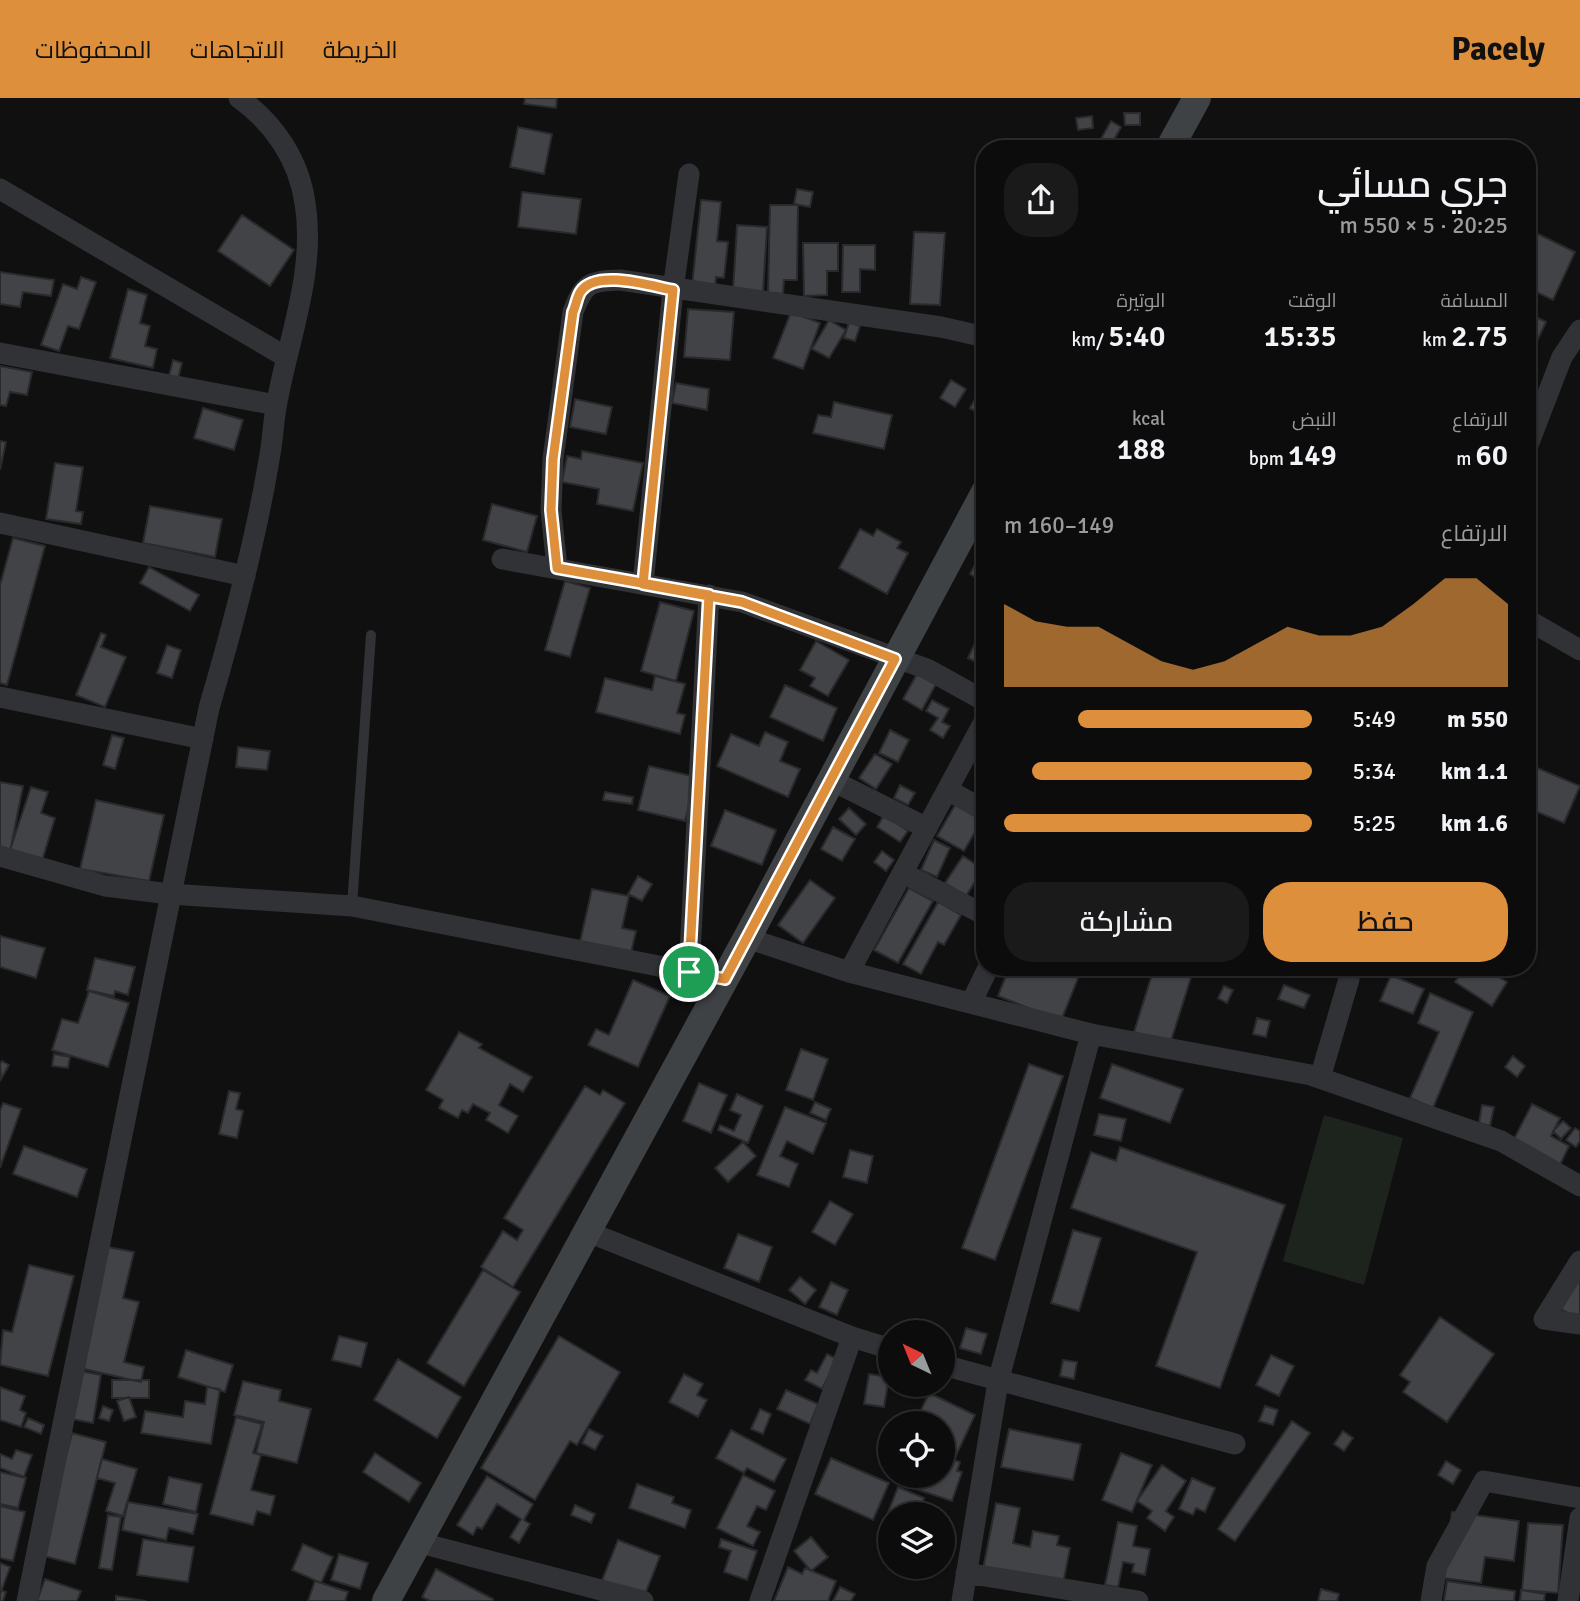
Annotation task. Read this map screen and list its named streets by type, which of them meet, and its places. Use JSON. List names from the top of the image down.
{
  "north": "top left",
  "page": {
    "header": "Pacely",
    "nav": ["الخريطة", "الاتجاهات", "المحفوظات"],
    "heading": ["جري مسائي", "20:25 · 5 × 550 m"],
    "stats": [
      ["المسافة", "2.75 km"],
      ["الوقت", "15:35"],
      ["الوتيرة", "5:40 /km"],
      ["الارتفاع", "60 m"],
      ["النبض", "149 bpm"],
      ["kcal", "188"]
    ],
    "chart": ["الارتفاع", "149–160 m"],
    "list": [
      {
        "name": "550 m",
        "note": "5:49"
      },
      {
        "name": "1.1 km",
        "note": "5:34"
      },
      {
        "name": "1.6 km",
        "note": "5:25"
      }
    ],
    "buttons": ["حفظ", "مشاركة"]
  }
}
